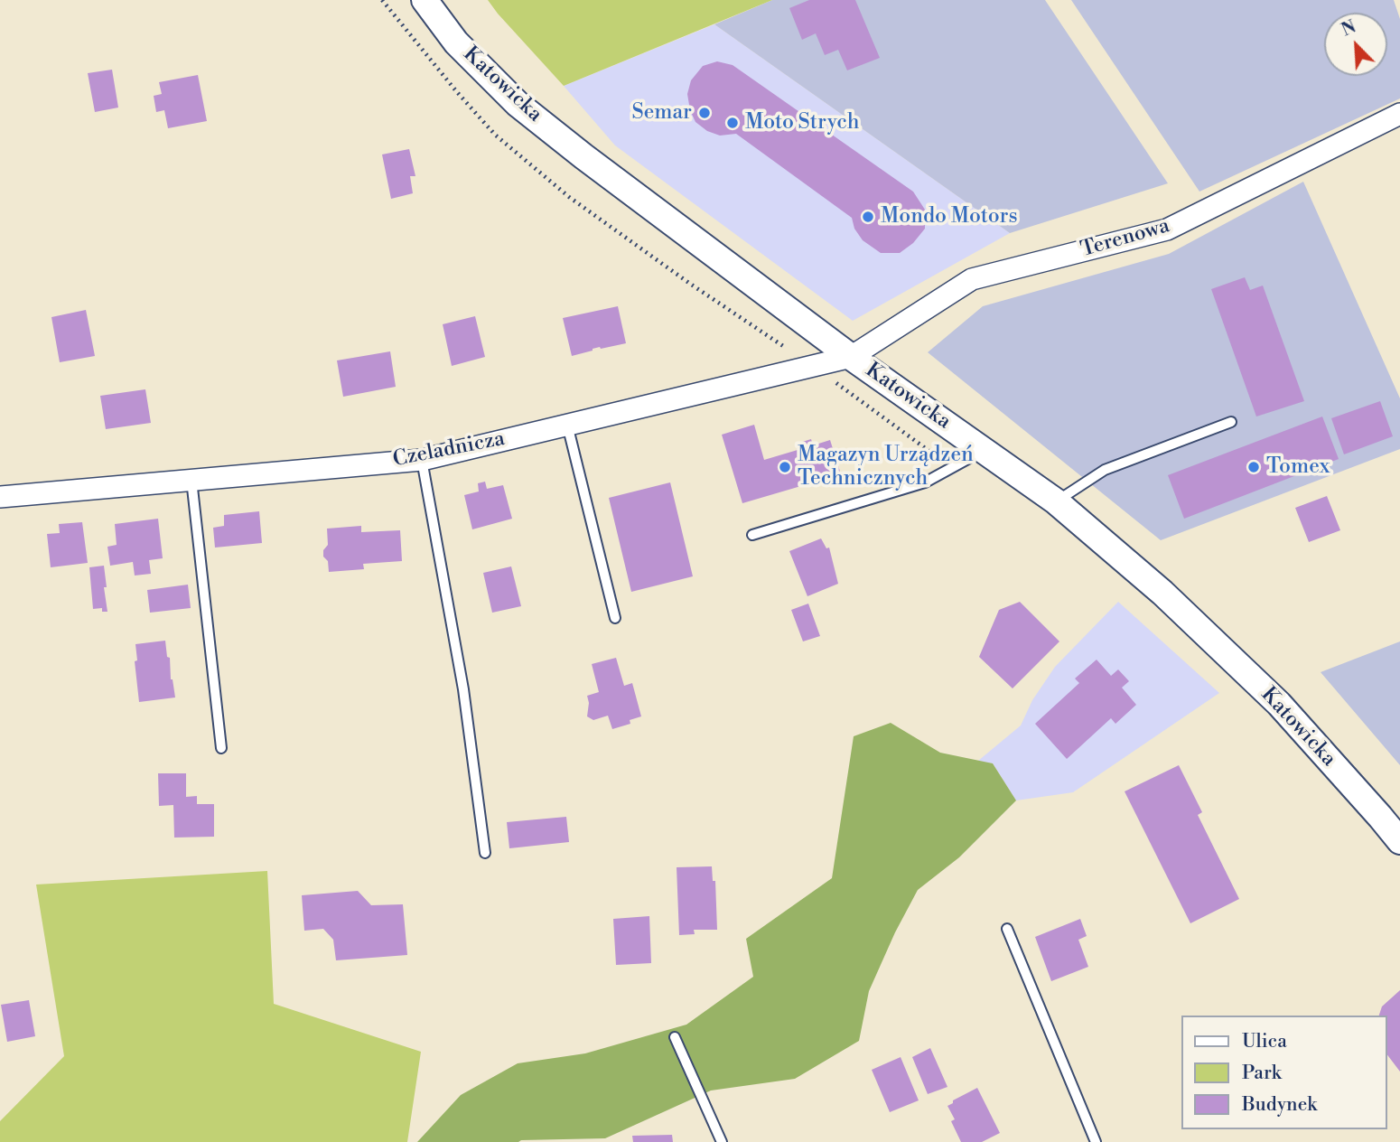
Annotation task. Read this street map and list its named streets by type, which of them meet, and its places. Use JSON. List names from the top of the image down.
{
  "streets": {
    "street": ["Katowicka", "Terenowa", "Czeladnicza"]
  },
  "crossings": [
    ["Katowicka", "Terenowa"],
    ["Katowicka", "Czeladnicza"],
    ["Terenowa", "Czeladnicza"]
  ],
  "places": [
    "Semar",
    "Moto Strych",
    "Mondo Motors",
    "Magazyn Urządzeń Technicznych",
    "Tomex"
  ],
  "legend": ["Ulica", "Park", "Budynek"],
  "north": "top left"
}
